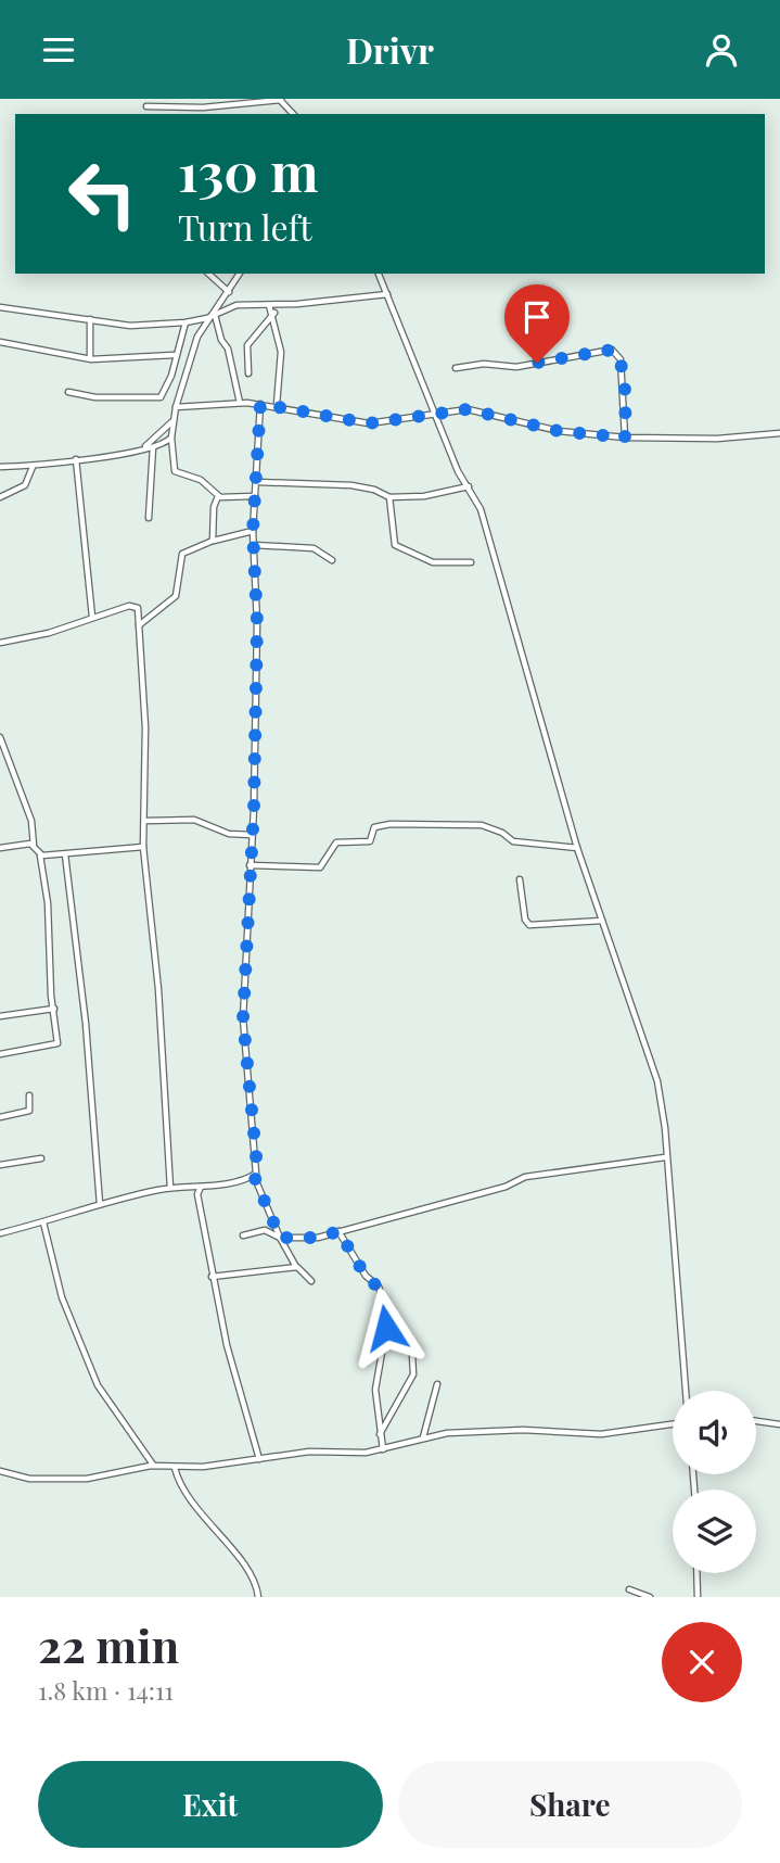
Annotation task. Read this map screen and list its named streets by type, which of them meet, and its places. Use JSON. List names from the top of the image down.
{
  "page": {
    "header": "Drivr",
    "turn": ["130 m", "Turn left"],
    "heading": ["22 min", "1.8 km · 14:11"],
    "buttons": ["Exit", "Share"]
  }
}
